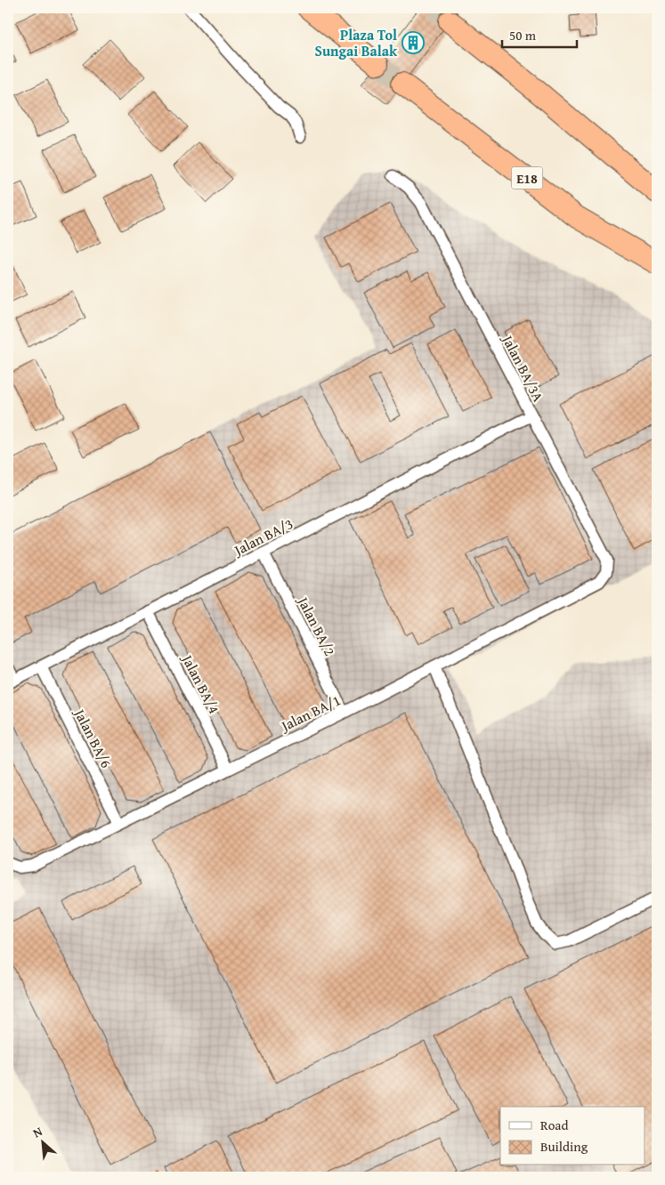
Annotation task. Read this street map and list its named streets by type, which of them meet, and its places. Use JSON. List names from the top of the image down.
{
  "streets": {
    "highway": ["E18"],
    "street": [
      "Jalan BA/3A",
      "Jalan BA/3",
      "Jalan BA/2",
      "Jalan BA/4",
      "Jalan BA/1",
      "Jalan BA/6"
    ]
  },
  "crossings": [
    ["Jalan BA/3A", "Jalan BA/3"],
    ["Jalan BA/3A", "Jalan BA/1"],
    ["Jalan BA/3", "Jalan BA/2"],
    ["Jalan BA/3", "Jalan BA/4"],
    ["Jalan BA/3", "Jalan BA/6"],
    ["Jalan BA/2", "Jalan BA/1"],
    ["Jalan BA/4", "Jalan BA/1"],
    ["Jalan BA/1", "Jalan BA/6"]
  ],
  "places": {
    "building": ["Plaza Tol Sungai Balak"]
  },
  "legend": ["Road", "Building"],
  "scale_bar": "50 m",
  "north": "top left"
}
